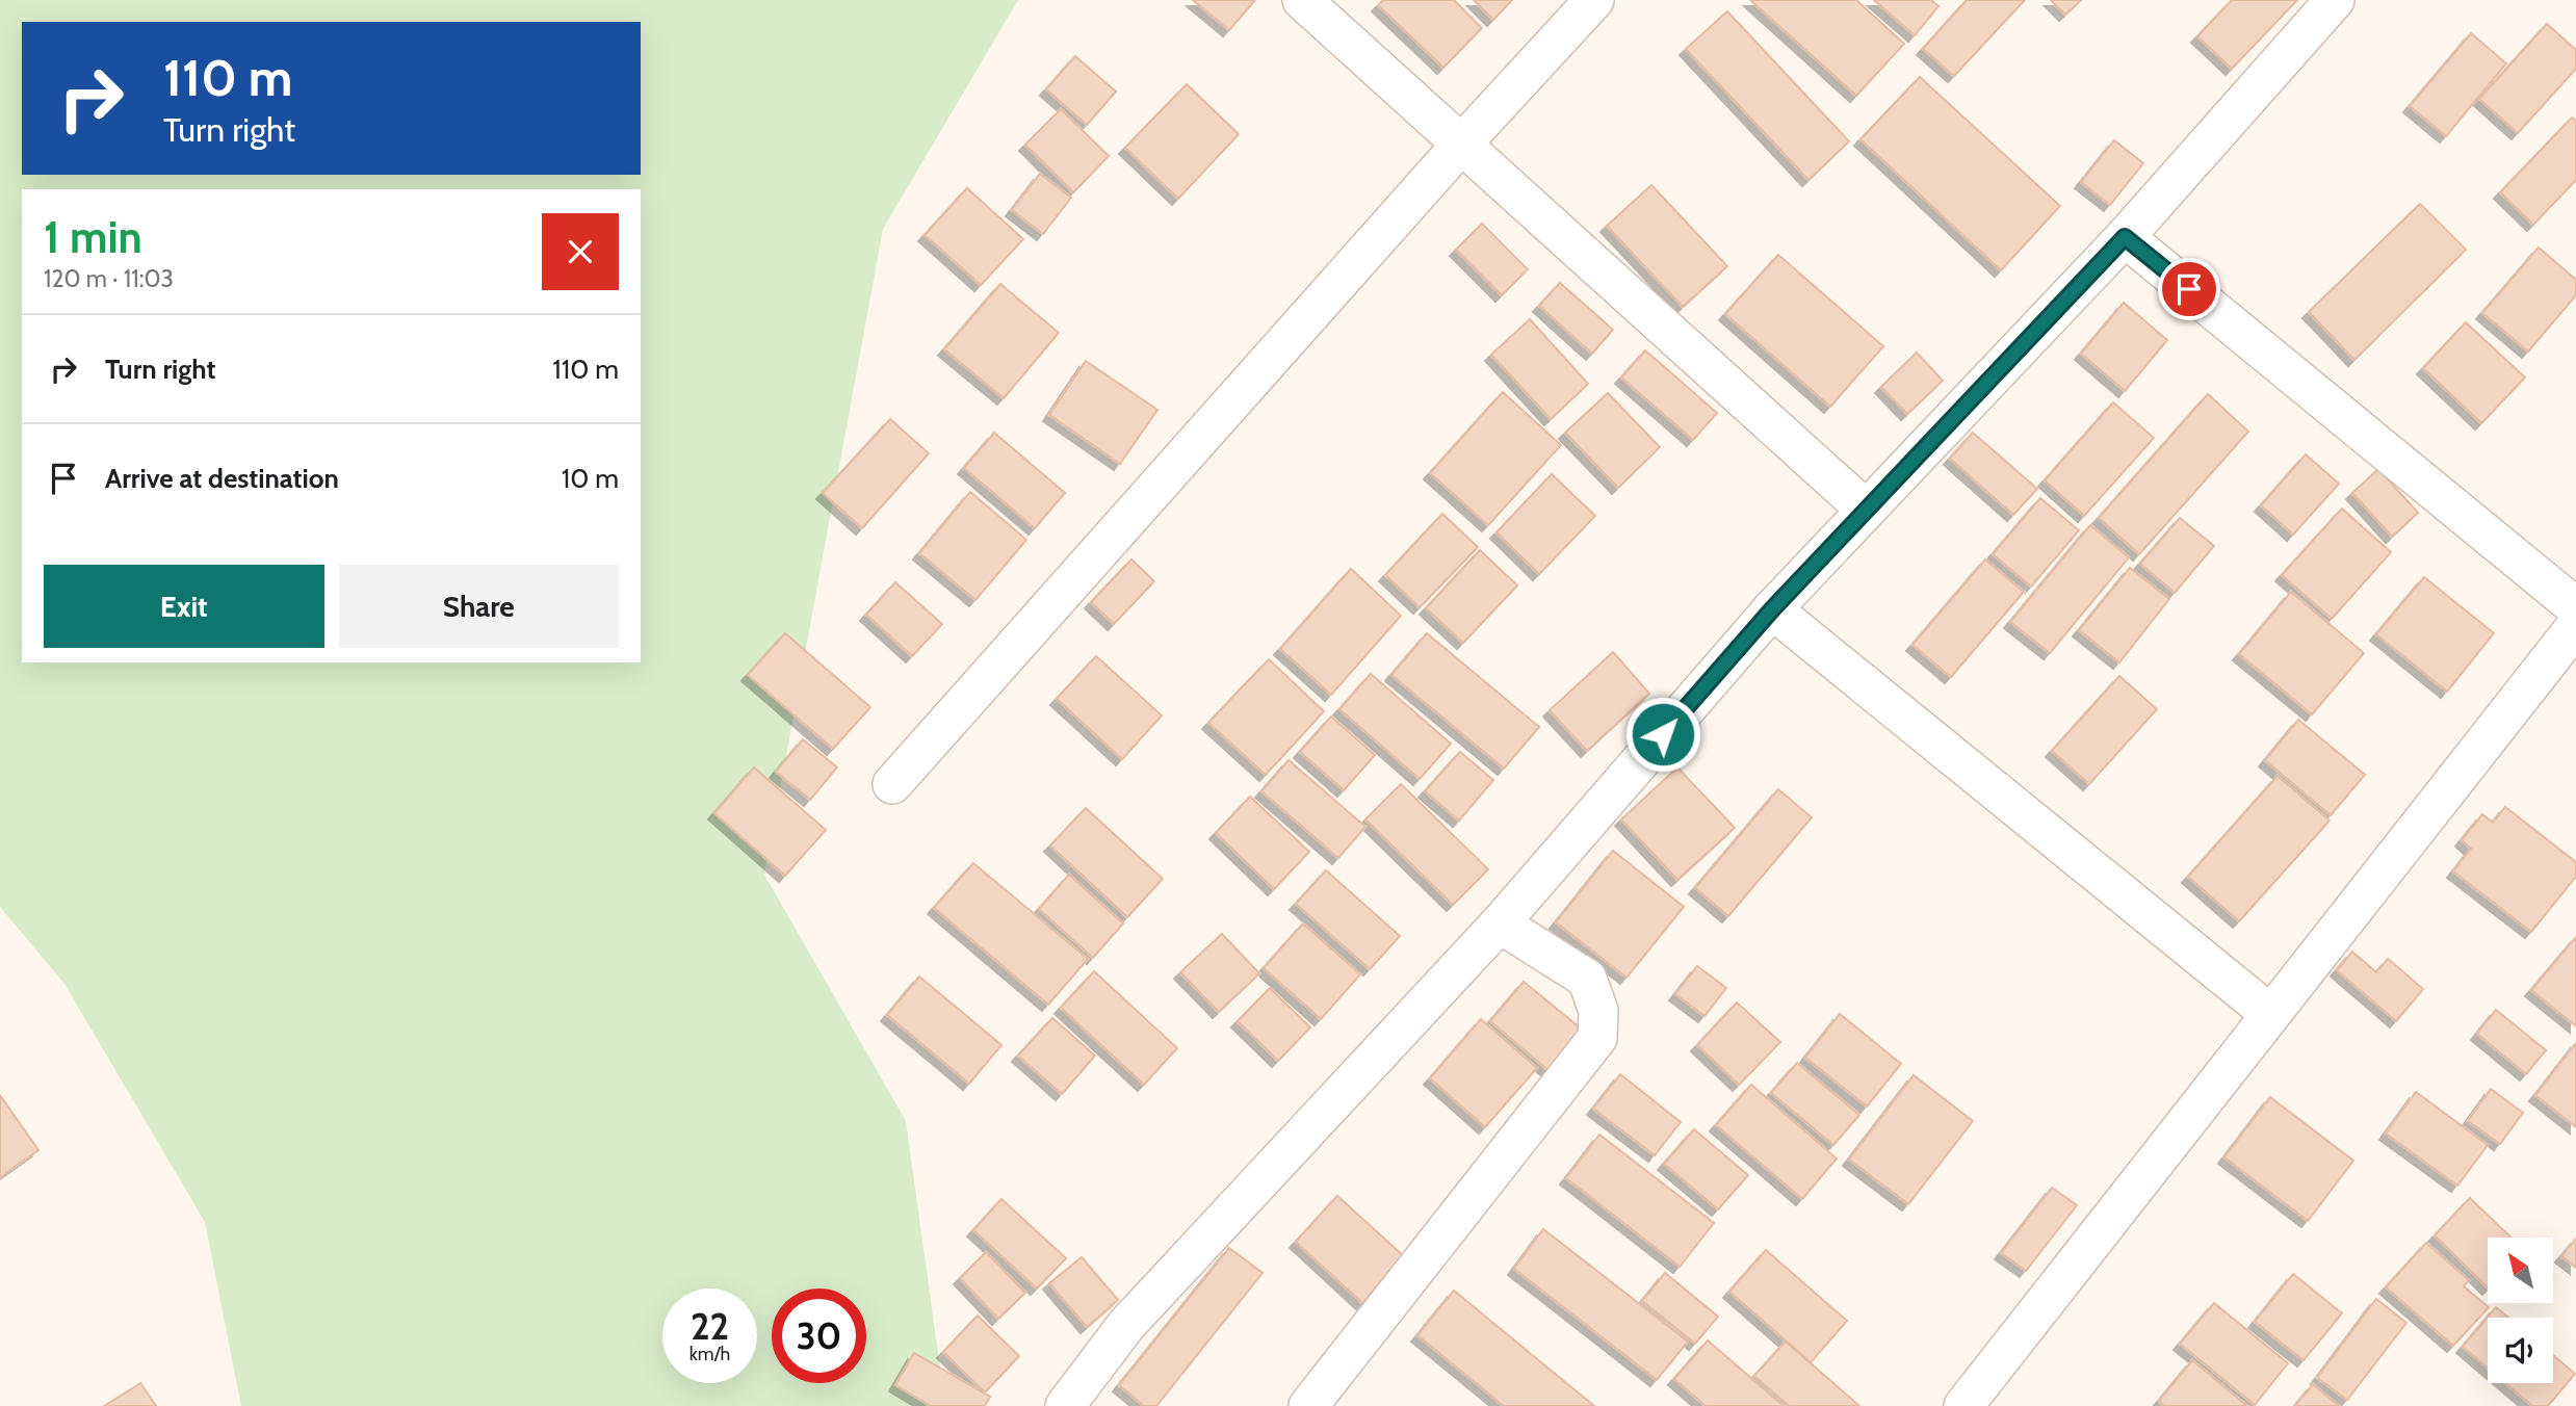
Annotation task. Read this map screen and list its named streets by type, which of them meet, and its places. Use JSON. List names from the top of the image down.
{
  "north": "top left",
  "page": {
    "turn": ["110 m", "Turn right"],
    "heading": ["1 min", "120 m · 11:03"],
    "list": [
      {
        "name": "Turn right",
        "value": "110 m"
      },
      {
        "name": "Arrive at destination",
        "value": "10 m"
      }
    ],
    "buttons": ["Exit", "Share"],
    "speed": "22 km/h",
    "limit": "30"
  }
}
